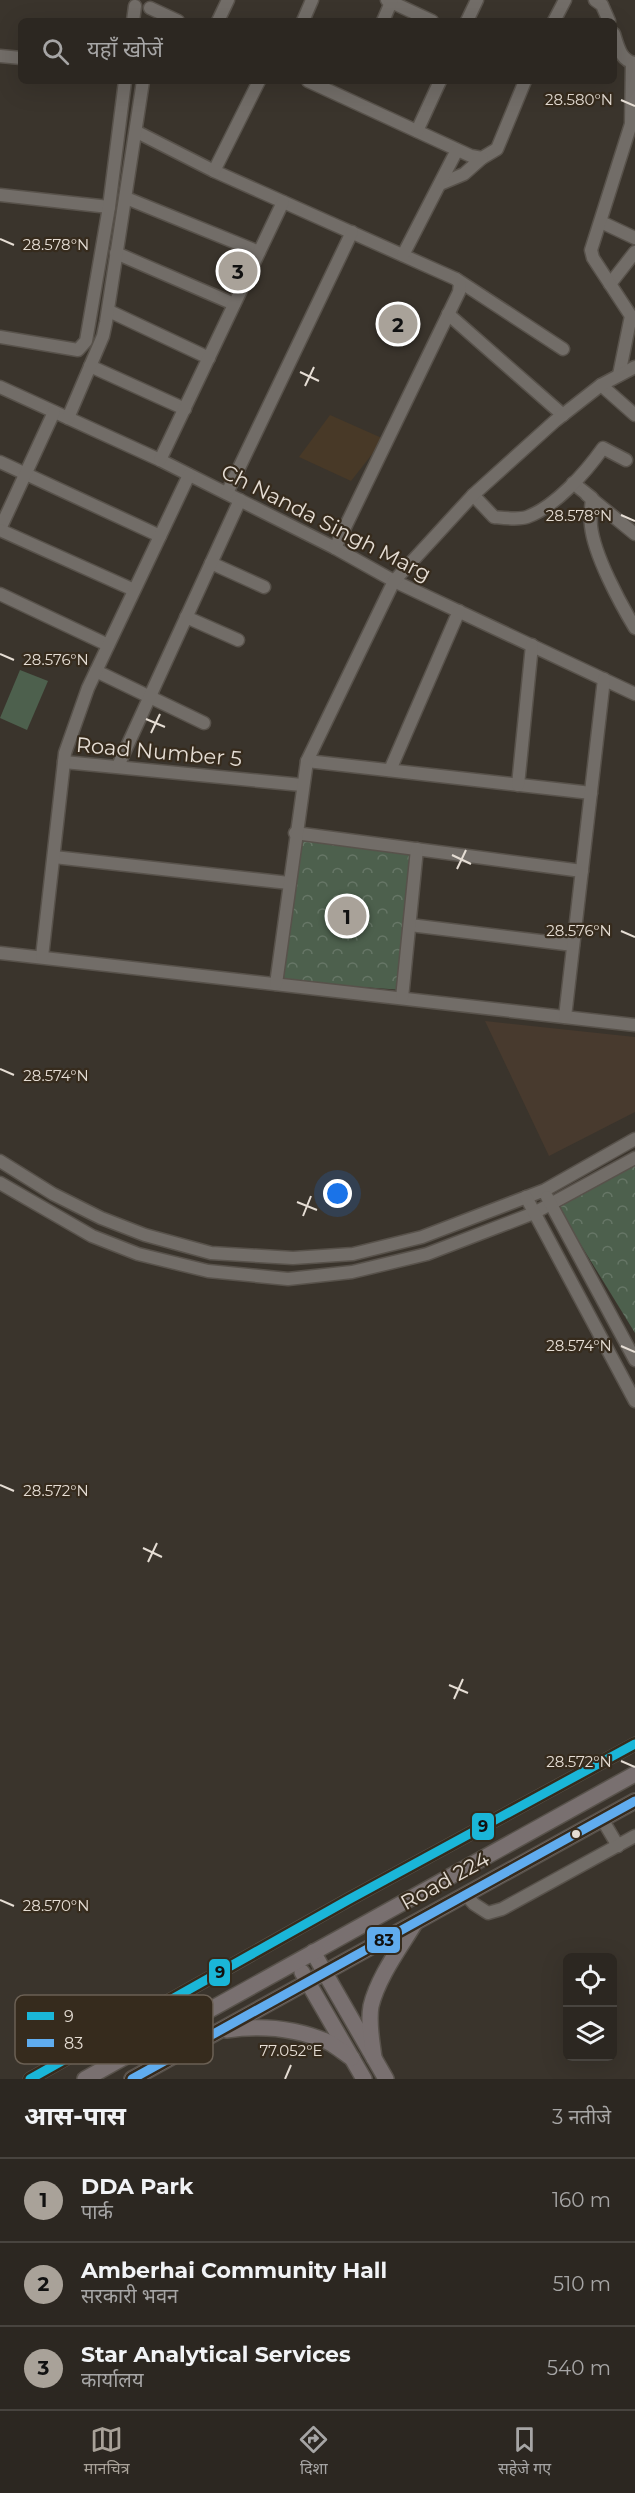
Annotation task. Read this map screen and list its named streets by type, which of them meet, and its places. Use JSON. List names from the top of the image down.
{
  "streets": {
    "main road": ["Road 224"],
    "street": ["Ch Nanda Singh Marg", "Road Number 5"]
  },
  "lines": ["transit line 9", "transit line 83"],
  "legend": ["9", "83"],
  "page": {
    "search": "यहाँ खोजें",
    "pins": ["3", "2", "1"],
    "heading": ["आस-पास", "3 नतीजे"],
    "list": [
      {
        "mark": "1",
        "name": "DDA Park",
        "note": "पार्क",
        "value": "160 m"
      },
      {
        "mark": "2",
        "name": "Amberhai Community Hall",
        "note": "सरकारी भवन",
        "value": "510 m"
      },
      {
        "mark": "3",
        "name": "Star Analytical Services",
        "note": "कार्यालय",
        "value": "540 m"
      }
    ],
    "nav": ["मानचित्र", "दिशा", "सहेजे गए"]
  },
  "coordinates": [
    "28.580°N",
    "28.578°N",
    "28.576°N",
    "28.574°N",
    "28.572°N",
    "28.570°N",
    "77.052°E"
  ]
}
